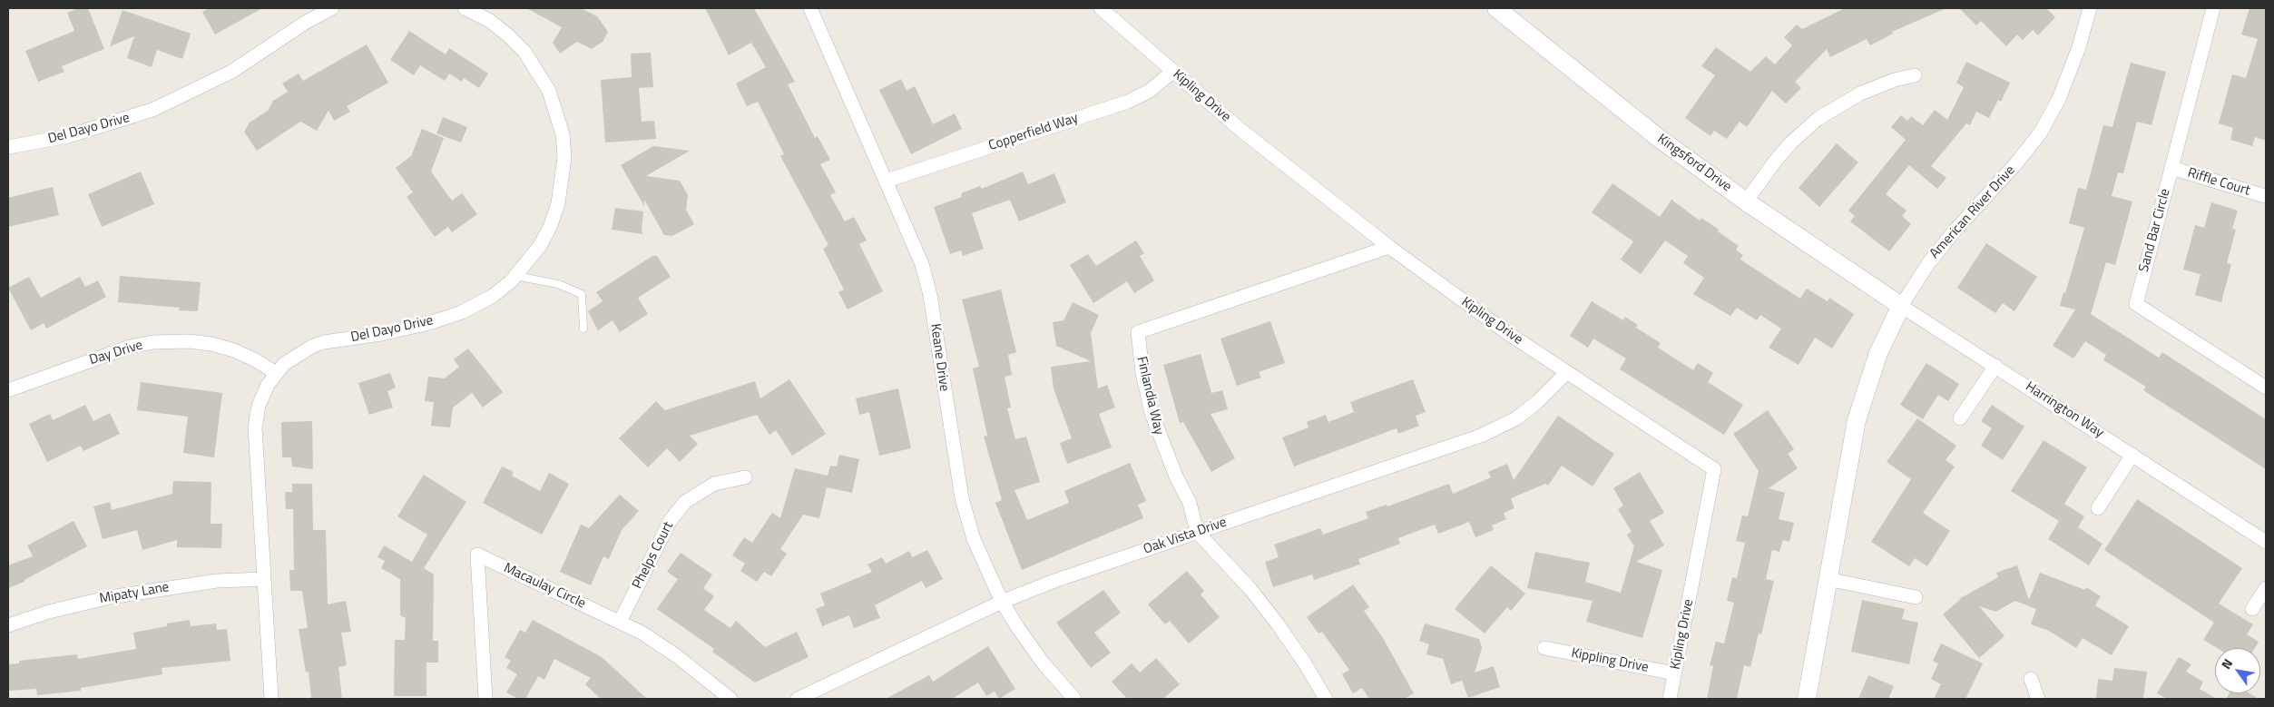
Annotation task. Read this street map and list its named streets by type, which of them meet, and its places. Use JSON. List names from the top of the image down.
{
  "streets": {
    "street": [
      "Kipling Drive",
      "Del Dayo Drive",
      "Copperfield Way",
      "Kingsford Drive",
      "Riffle Court",
      "American River Drive",
      "Sand Bar Circle",
      "Day Drive",
      "Keane Drive",
      "Finlandia Way",
      "Harrington Way",
      "Oak Vista Drive",
      "Phelps Court",
      "Macaulay Circle",
      "Mipaty Lane",
      "Kippling Drive"
    ]
  },
  "crossings": [
    ["Kipling Drive", "Copperfield Way"],
    ["Kipling Drive", "Finlandia Way"],
    ["Kipling Drive", "Oak Vista Drive"],
    ["Kipling Drive", "Kippling Drive"],
    ["Del Dayo Drive", "Day Drive"],
    ["Del Dayo Drive", "Mipaty Lane"],
    ["Copperfield Way", "Keane Drive"],
    ["Kingsford Drive", "American River Drive"],
    ["Kingsford Drive", "Harrington Way"],
    ["Riffle Court", "Sand Bar Circle"],
    ["American River Drive", "Harrington Way"],
    ["Keane Drive", "Oak Vista Drive"],
    ["Finlandia Way", "Oak Vista Drive"],
    ["Phelps Court", "Macaulay Circle"]
  ],
  "north": "top left"
}
